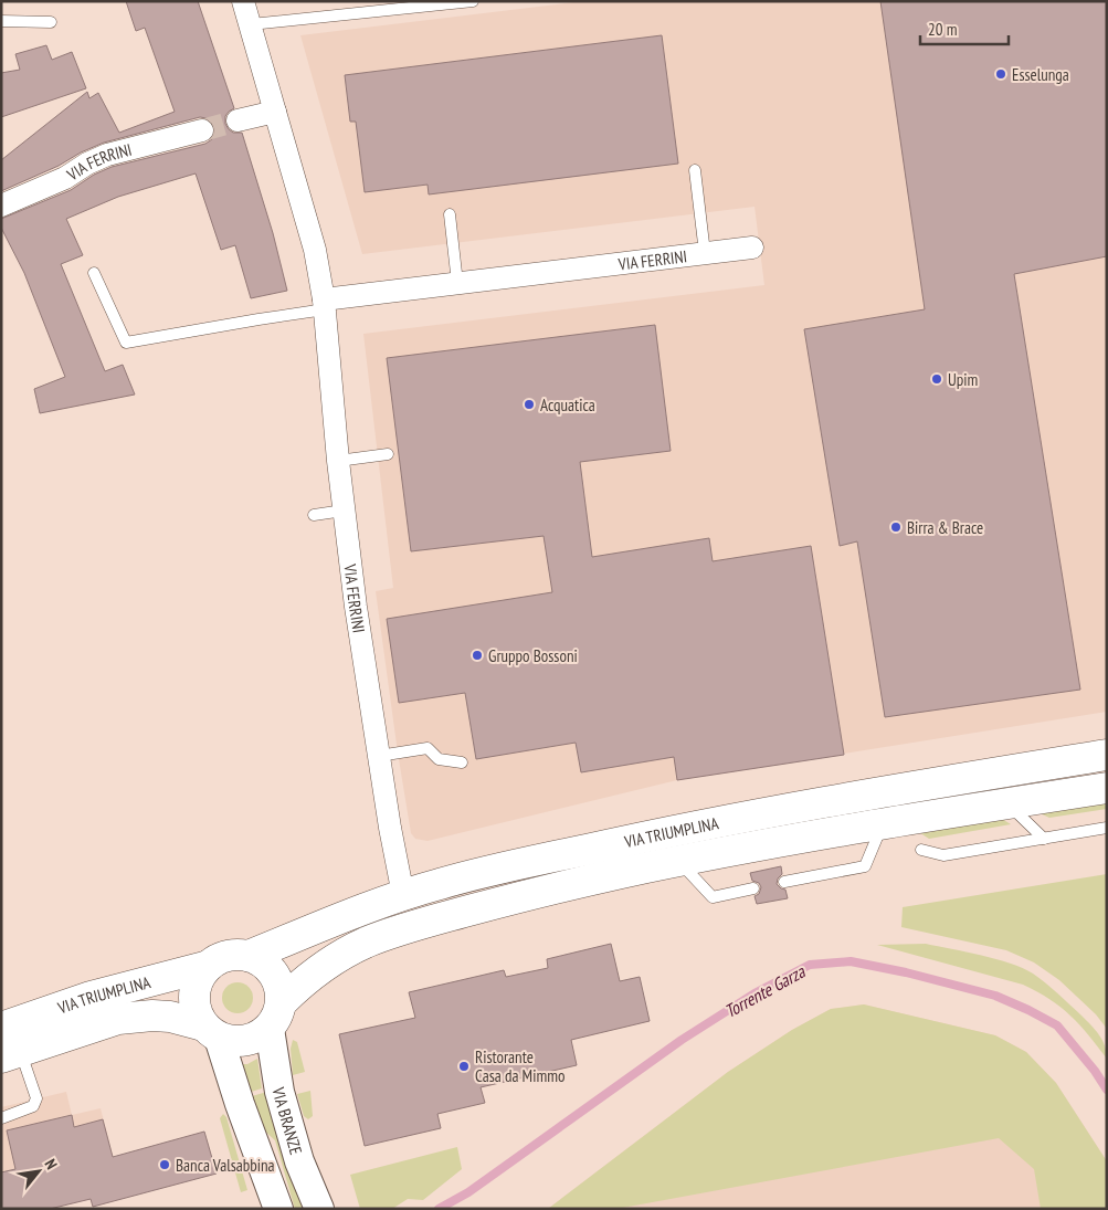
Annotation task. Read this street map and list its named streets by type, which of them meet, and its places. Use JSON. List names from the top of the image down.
{
  "streets": {
    "main road": ["VIA TRIUMPLINA"],
    "street": ["VIA FERRINI", "VIA BRANZE"]
  },
  "crossings": [
    ["VIA FERRINI", "VIA TRIUMPLINA"],
    ["VIA TRIUMPLINA", "VIA BRANZE"]
  ],
  "water": ["Torrente Garza"],
  "places": [
    "Esselunga",
    "Upim",
    "Acquatica",
    "Birra & Brace",
    "Gruppo Bossoni",
    "Ristorante Casa da Mimmo",
    "Banca Valsabbina"
  ],
  "scale_bar": "20 m",
  "north": "top right"
}
